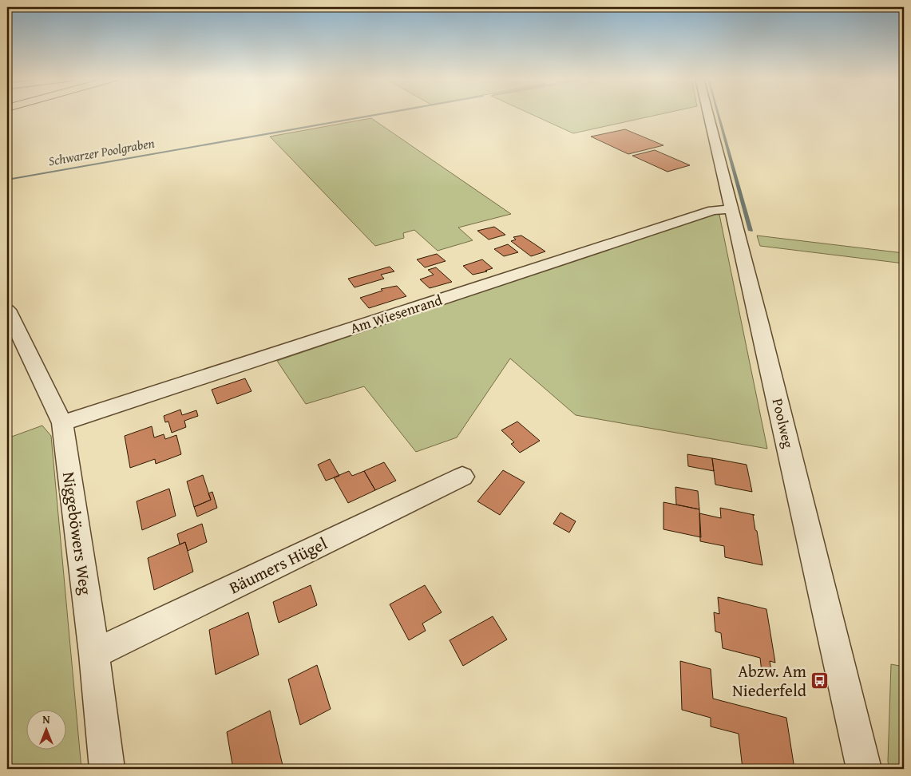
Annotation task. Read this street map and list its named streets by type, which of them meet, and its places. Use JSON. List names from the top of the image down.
{
  "streets": {
    "street": [
      "Am Wiesenrand",
      "Poolweg",
      "Niggeböwers Weg",
      "Bäumers Hügel"
    ]
  },
  "crossings": [
    ["Am Wiesenrand", "Poolweg"],
    ["Am Wiesenrand", "Niggeböwers Weg"],
    ["Niggeböwers Weg", "Bäumers Hügel"]
  ],
  "water": ["Schwarzer Poolgraben"],
  "places": {
    "bus stop": ["Abzw. Am Niederfeld"]
  },
  "north": "top"
}
